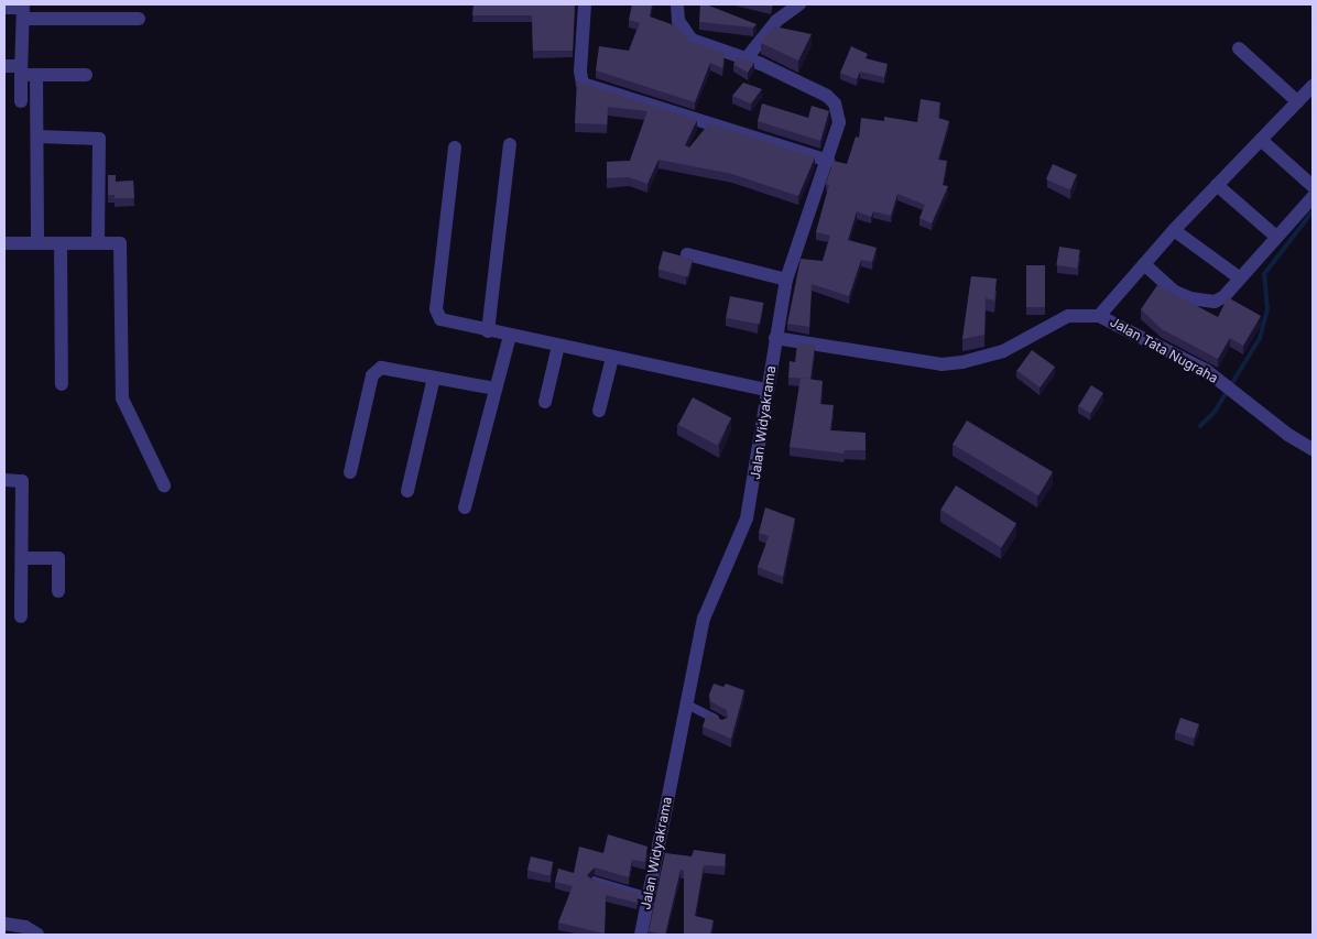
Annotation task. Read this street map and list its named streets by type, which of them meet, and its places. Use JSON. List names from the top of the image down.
{
  "streets": {
    "street": ["Jalan Tata Nugraha", "Jalan Widyakrama"]
  },
  "crossings": [
    ["Jalan Tata Nugraha", "Jalan Widyakrama"]
  ]
}
